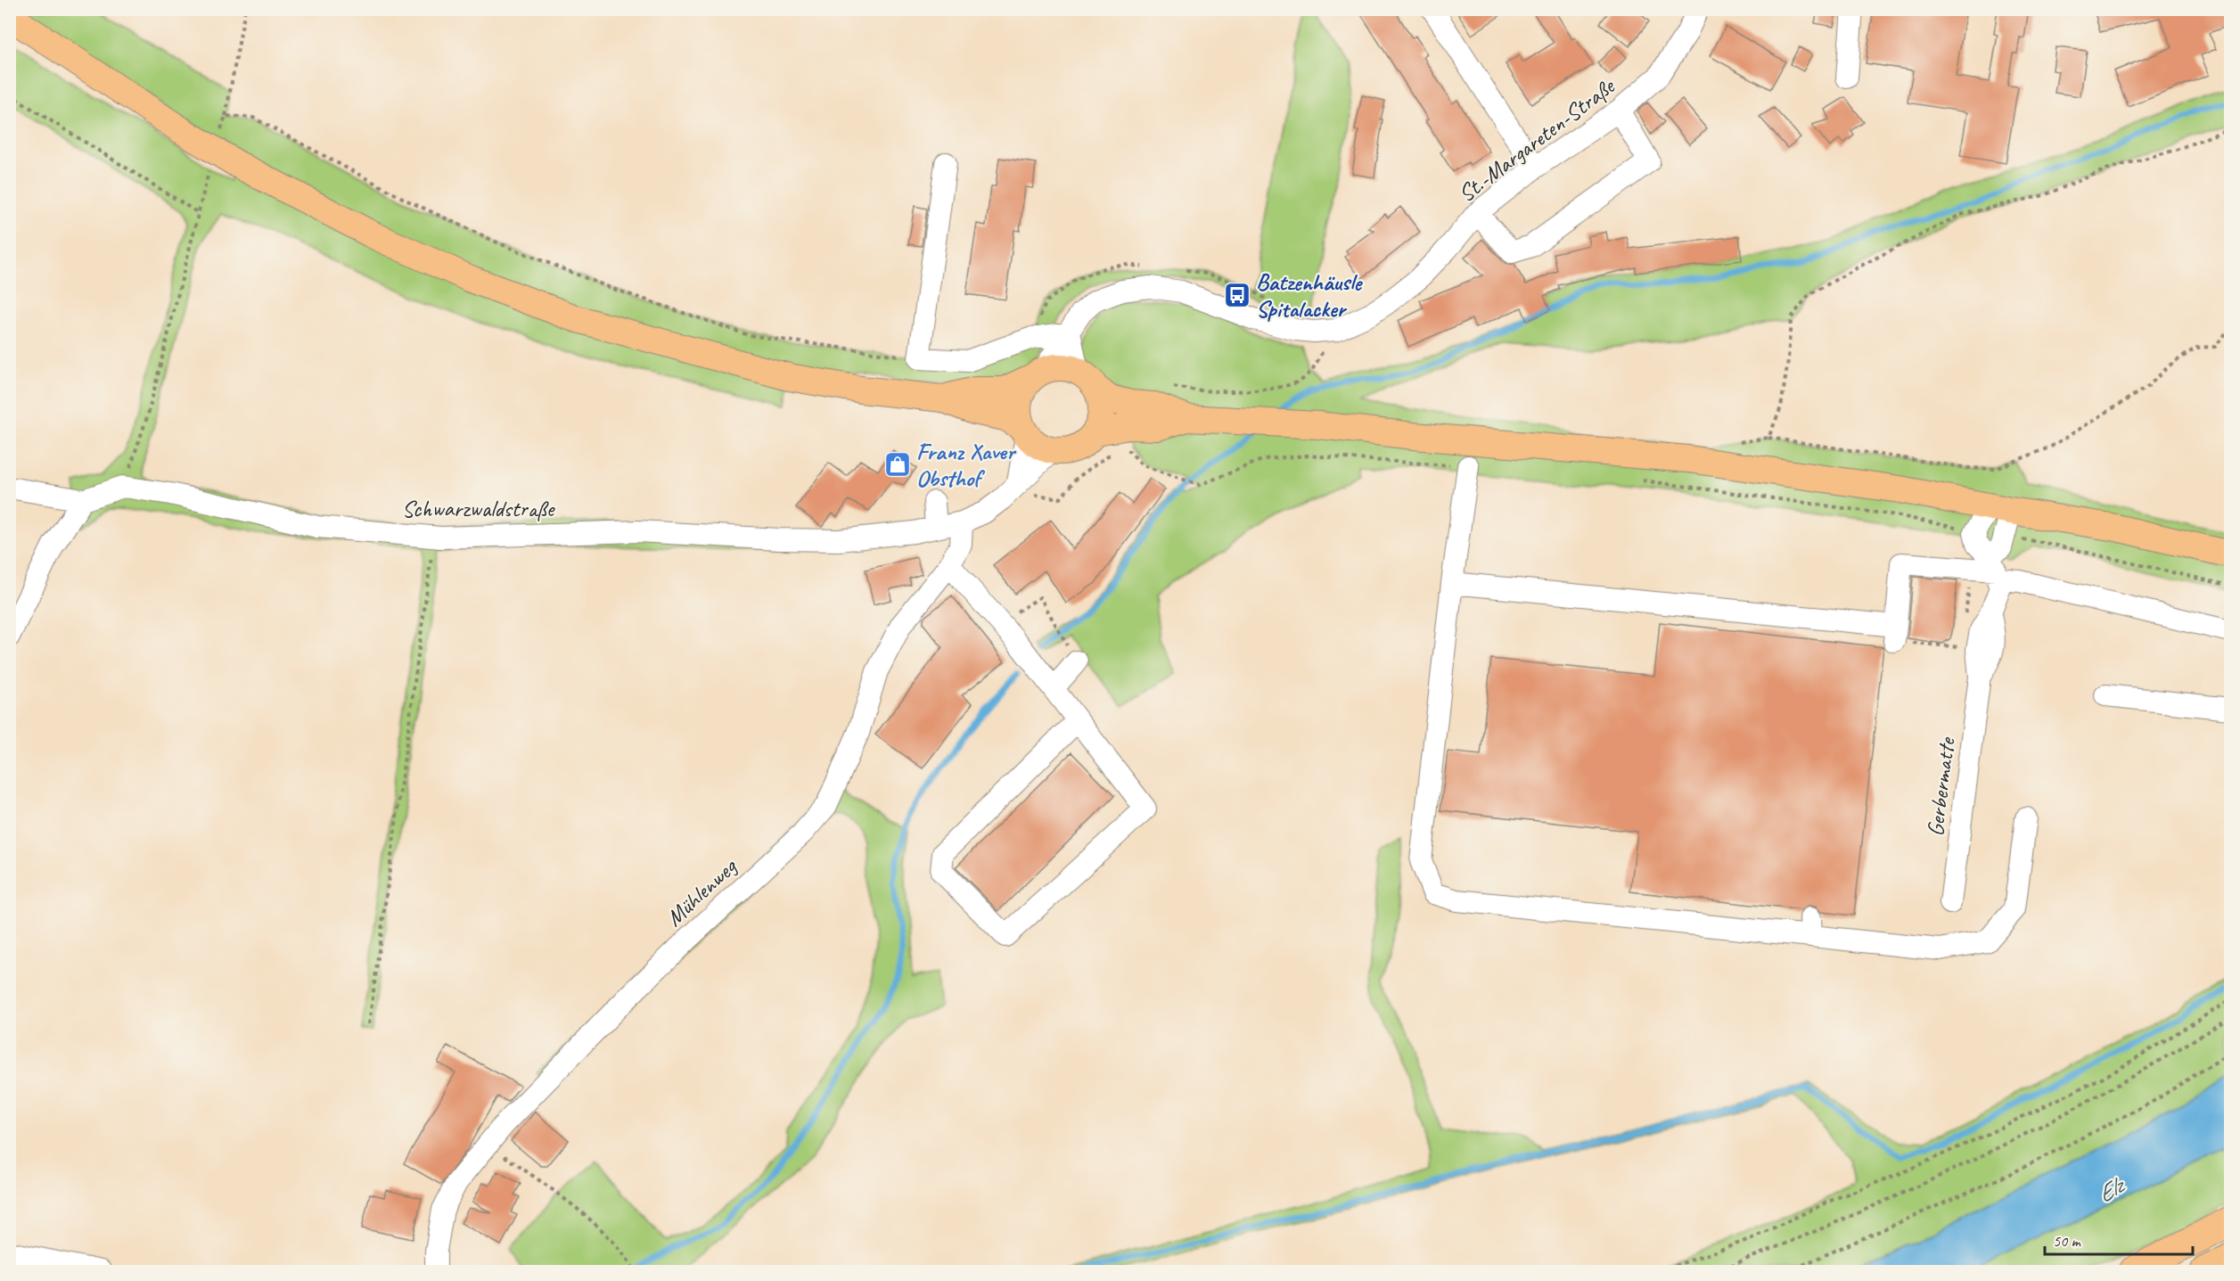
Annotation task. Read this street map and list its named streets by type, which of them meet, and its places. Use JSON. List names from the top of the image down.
{
  "streets": {
    "street": [
      "St.-Margareten-Straße",
      "Schwarzwaldstraße",
      "Gerbermatte",
      "Mühlenweg"
    ]
  },
  "crossings": [
    ["St.-Margareten-Straße", "Schwarzwaldstraße"],
    ["Schwarzwaldstraße", "Mühlenweg"]
  ],
  "water": ["Elz"],
  "places": {
    "bus stop": ["Batzenhäusle Spitalacker"],
    "shop": ["Franz Xaver Obsthof"]
  },
  "scale_bar": "50 m"
}
